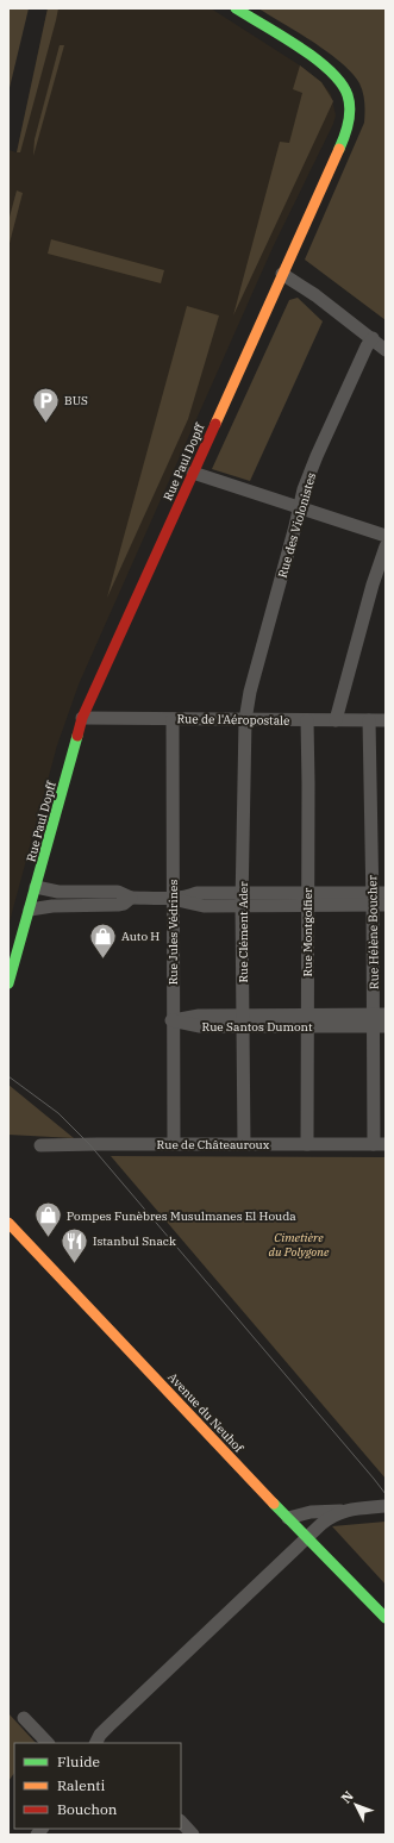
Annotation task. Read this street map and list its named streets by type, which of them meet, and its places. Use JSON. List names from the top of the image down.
{
  "streets": {
    "street": [
      "Rue Paul Dopff",
      "Rue des Violonistes",
      "Rue de l'Aéropostale",
      "Rue Jules Védrines",
      "Rue Clément Ader",
      "Rue Montgolfier",
      "Rue Hélène Boucher",
      "Rue Santos Dumont",
      "Rue de Châteauroux",
      "Avenue du Neuhof"
    ]
  },
  "crossings": [
    ["Rue Paul Dopff", "Rue de l'Aéropostale"],
    ["Rue des Violonistes", "Rue de l'Aéropostale"],
    ["Rue des Violonistes", "Rue Clément Ader"],
    ["Rue de l'Aéropostale", "Rue Jules Védrines"],
    ["Rue de l'Aéropostale", "Rue Clément Ader"],
    ["Rue de l'Aéropostale", "Rue Montgolfier"],
    ["Rue de l'Aéropostale", "Rue Hélène Boucher"],
    ["Rue Jules Védrines", "Rue Santos Dumont"],
    ["Rue Jules Védrines", "Rue de Châteauroux"],
    ["Rue Clément Ader", "Rue Santos Dumont"],
    ["Rue Clément Ader", "Rue de Châteauroux"],
    ["Rue Montgolfier", "Rue Santos Dumont"],
    ["Rue Montgolfier", "Rue de Châteauroux"],
    ["Rue Hélène Boucher", "Rue Santos Dumont"],
    ["Rue Hélène Boucher", "Rue de Châteauroux"]
  ],
  "parks": ["Cimetière du Polygone"],
  "places": {
    "parking": ["BUS"],
    "shop": ["Auto H", "Pompes Funèbres Musulmanes El Houda"],
    "restaurant": ["Istanbul Snack"]
  },
  "legend": ["Fluide", "Ralenti", "Bouchon"],
  "north": "top left"
}
